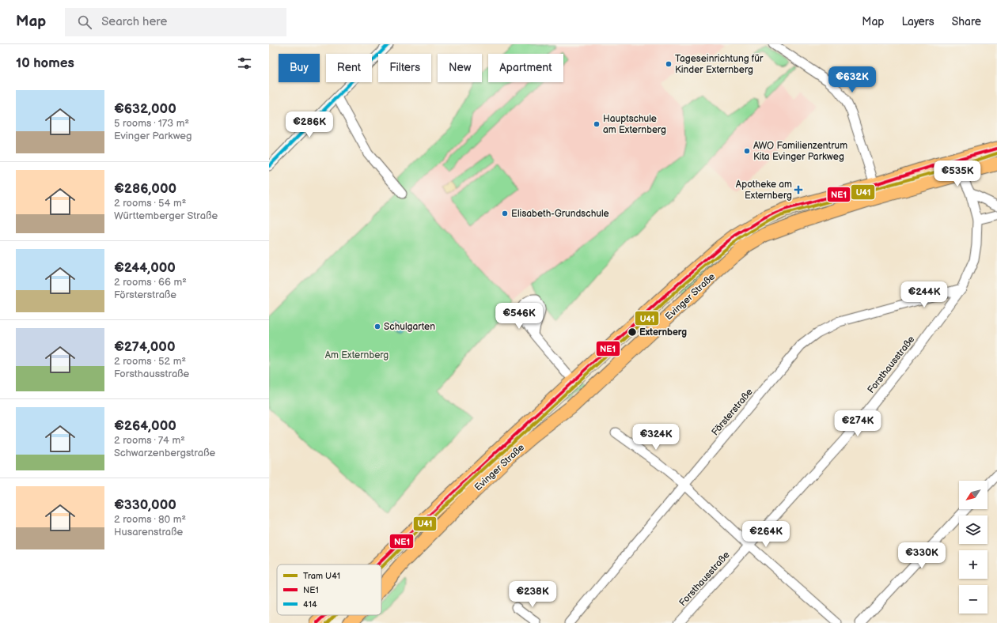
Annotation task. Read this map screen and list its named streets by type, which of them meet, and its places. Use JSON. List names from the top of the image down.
{
  "streets": {
    "main road": ["Evinger Straße"],
    "street": ["Forsthausstraße", "Försterstraße"]
  },
  "crossings": [
    ["Evinger Straße", "Forsthausstraße"],
    ["Forsthausstraße", "Försterstraße"]
  ],
  "parks": ["Am Externberg"],
  "places": {
    "other": [
      "Tageseinrichtung für Kinder Externberg",
      "Hauptschule am Externberg",
      "AWO Familienzentrum Kita Evinger Parkweg",
      "Elisabeth-Grundschule",
      "Schulgarten",
      "Externberg"
    ],
    "health": ["Apotheke am Externberg"]
  },
  "lines": ["transit line 414", "transit line NE1", "tram line U41"],
  "legend": ["Tram U41", "NE1", "414"],
  "north": "bottom left",
  "page": {
    "header": "Map",
    "search": "Search here",
    "nav": ["Map", "Layers", "Share"],
    "heading": "10 homes",
    "chip": [
      "Buy",
      "Rent",
      "Filters",
      "New",
      "Apartment"
    ],
    "price": [
      "€632K",
      "€286K",
      "€535K",
      "€244K",
      "€546K",
      "€274K",
      "€324K",
      "€264K",
      "€330K",
      "€238K"
    ],
    "list": [
      {
        "name": "€632,000",
        "note": "5 rooms · 173 m² · Evinger Parkweg"
      },
      {
        "name": "€286,000",
        "note": "2 rooms · 54 m² · Württemberger Straße"
      },
      {
        "name": "€244,000",
        "note": "2 rooms · 66 m² · Försterstraße"
      },
      {
        "name": "€274,000",
        "note": "2 rooms · 52 m² · Forsthausstraße"
      },
      {
        "name": "€264,000",
        "note": "2 rooms · 74 m² · Schwarzenbergstraße"
      },
      {
        "name": "€330,000",
        "note": "2 rooms · 80 m² · Husarenstraße"
      }
    ],
    "map_buttons": ["+", "−"]
  }
}
